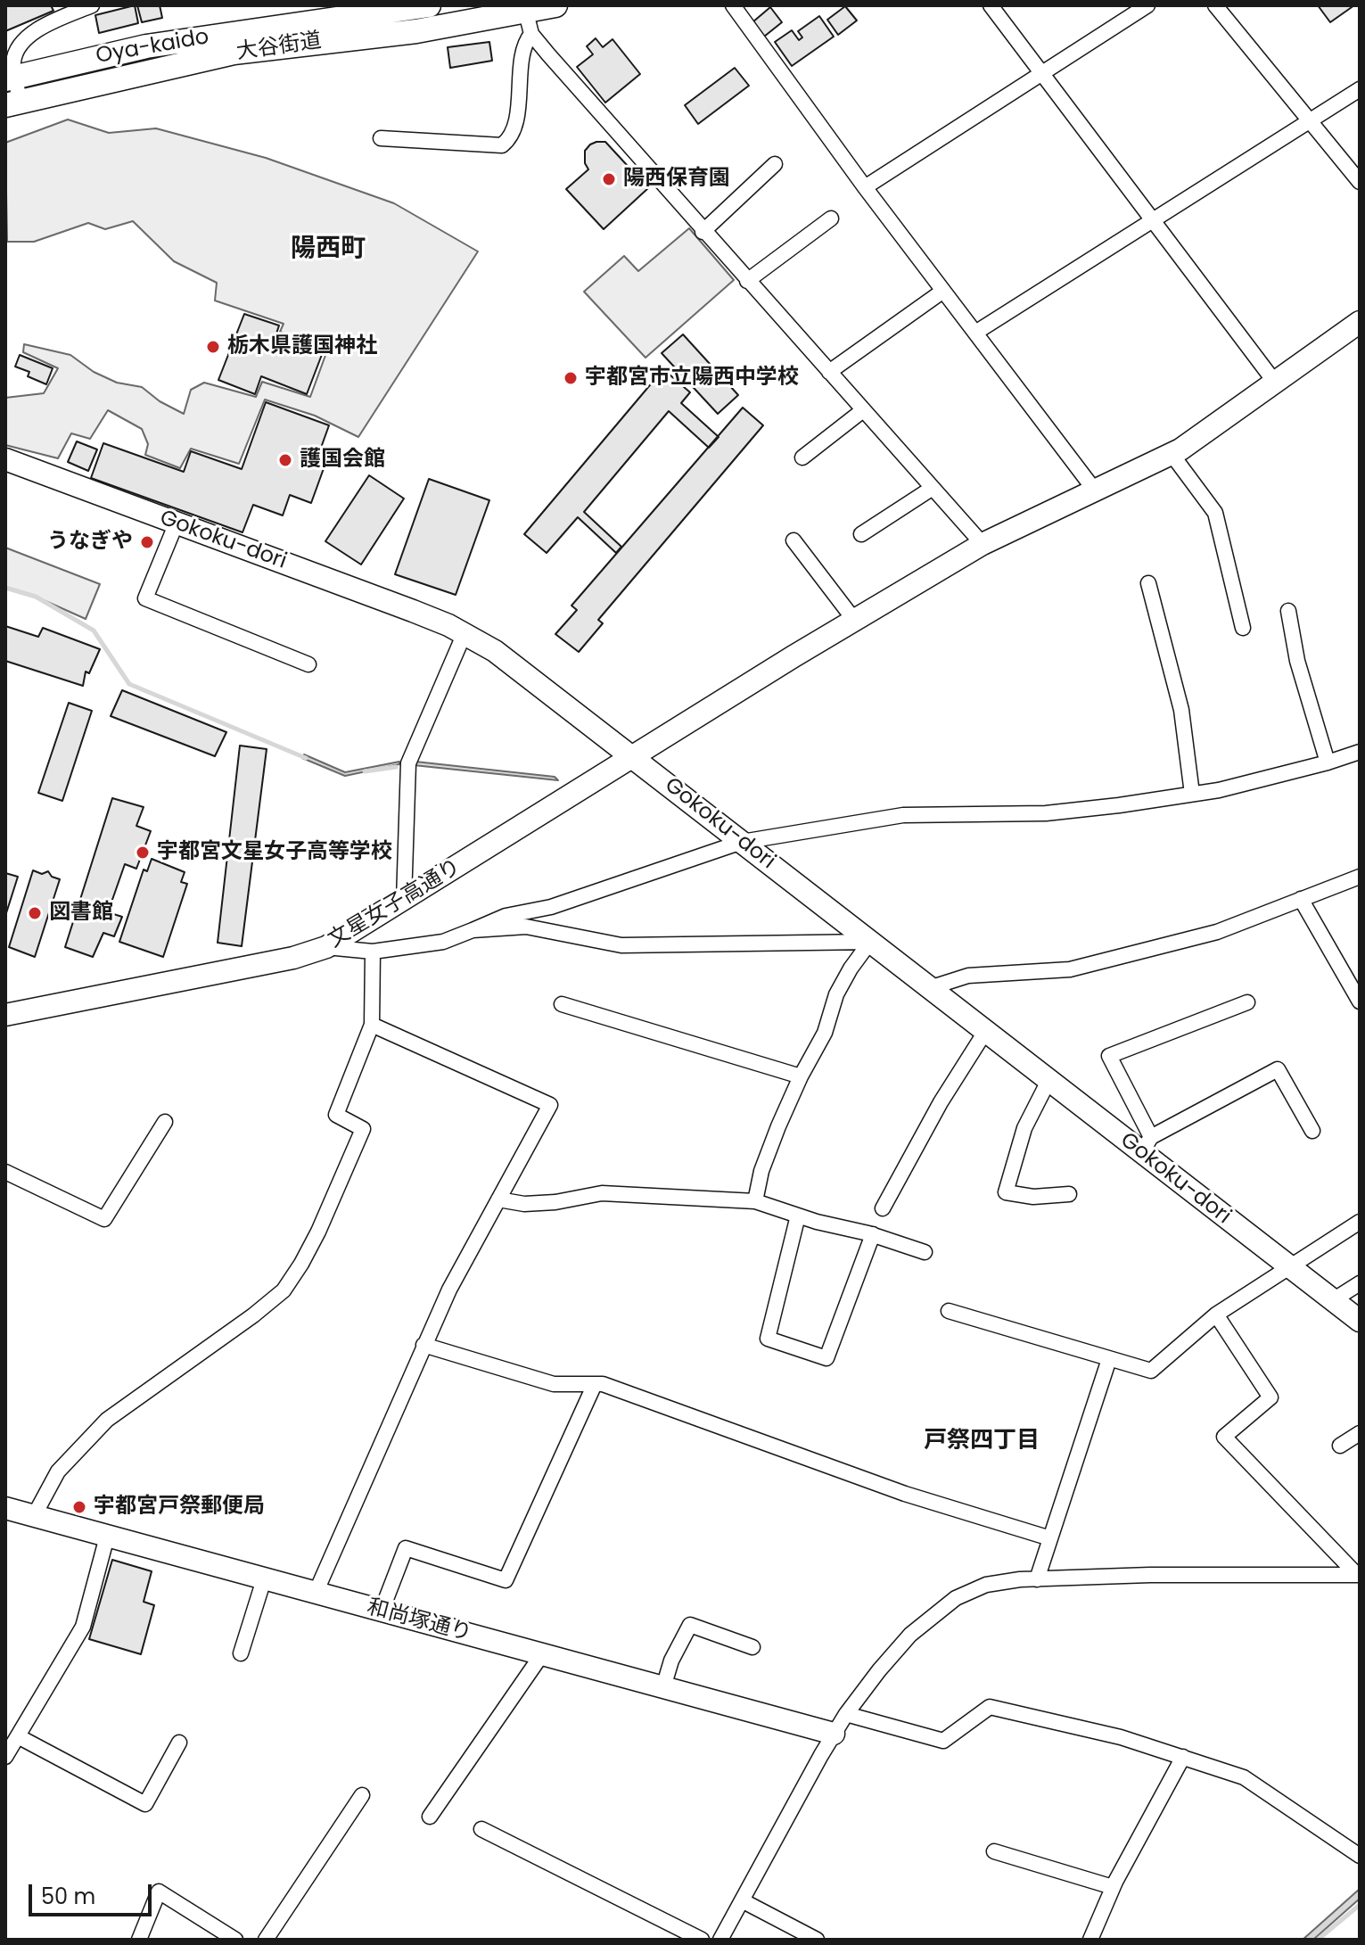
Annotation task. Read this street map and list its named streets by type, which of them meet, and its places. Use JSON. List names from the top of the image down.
{
  "streets": {
    "main road": ["Oya-kaido", "大谷街道"],
    "street": ["Gokoku-dori", "文星女子高通り", "和尚塚通り"]
  },
  "crossings": [
    ["Gokoku-dori", "文星女子高通り"]
  ],
  "districts": ["陽西町", "戸祭四丁目"],
  "places": [
    "陽西保育園",
    "栃木県護国神社",
    "宇都宮市立陽西中学校",
    "護国会館",
    "うなぎや",
    "宇都宮文星女子高等学校",
    "図書館",
    "宇都宮戸祭郵便局"
  ],
  "scale_bar": "50 m"
}
